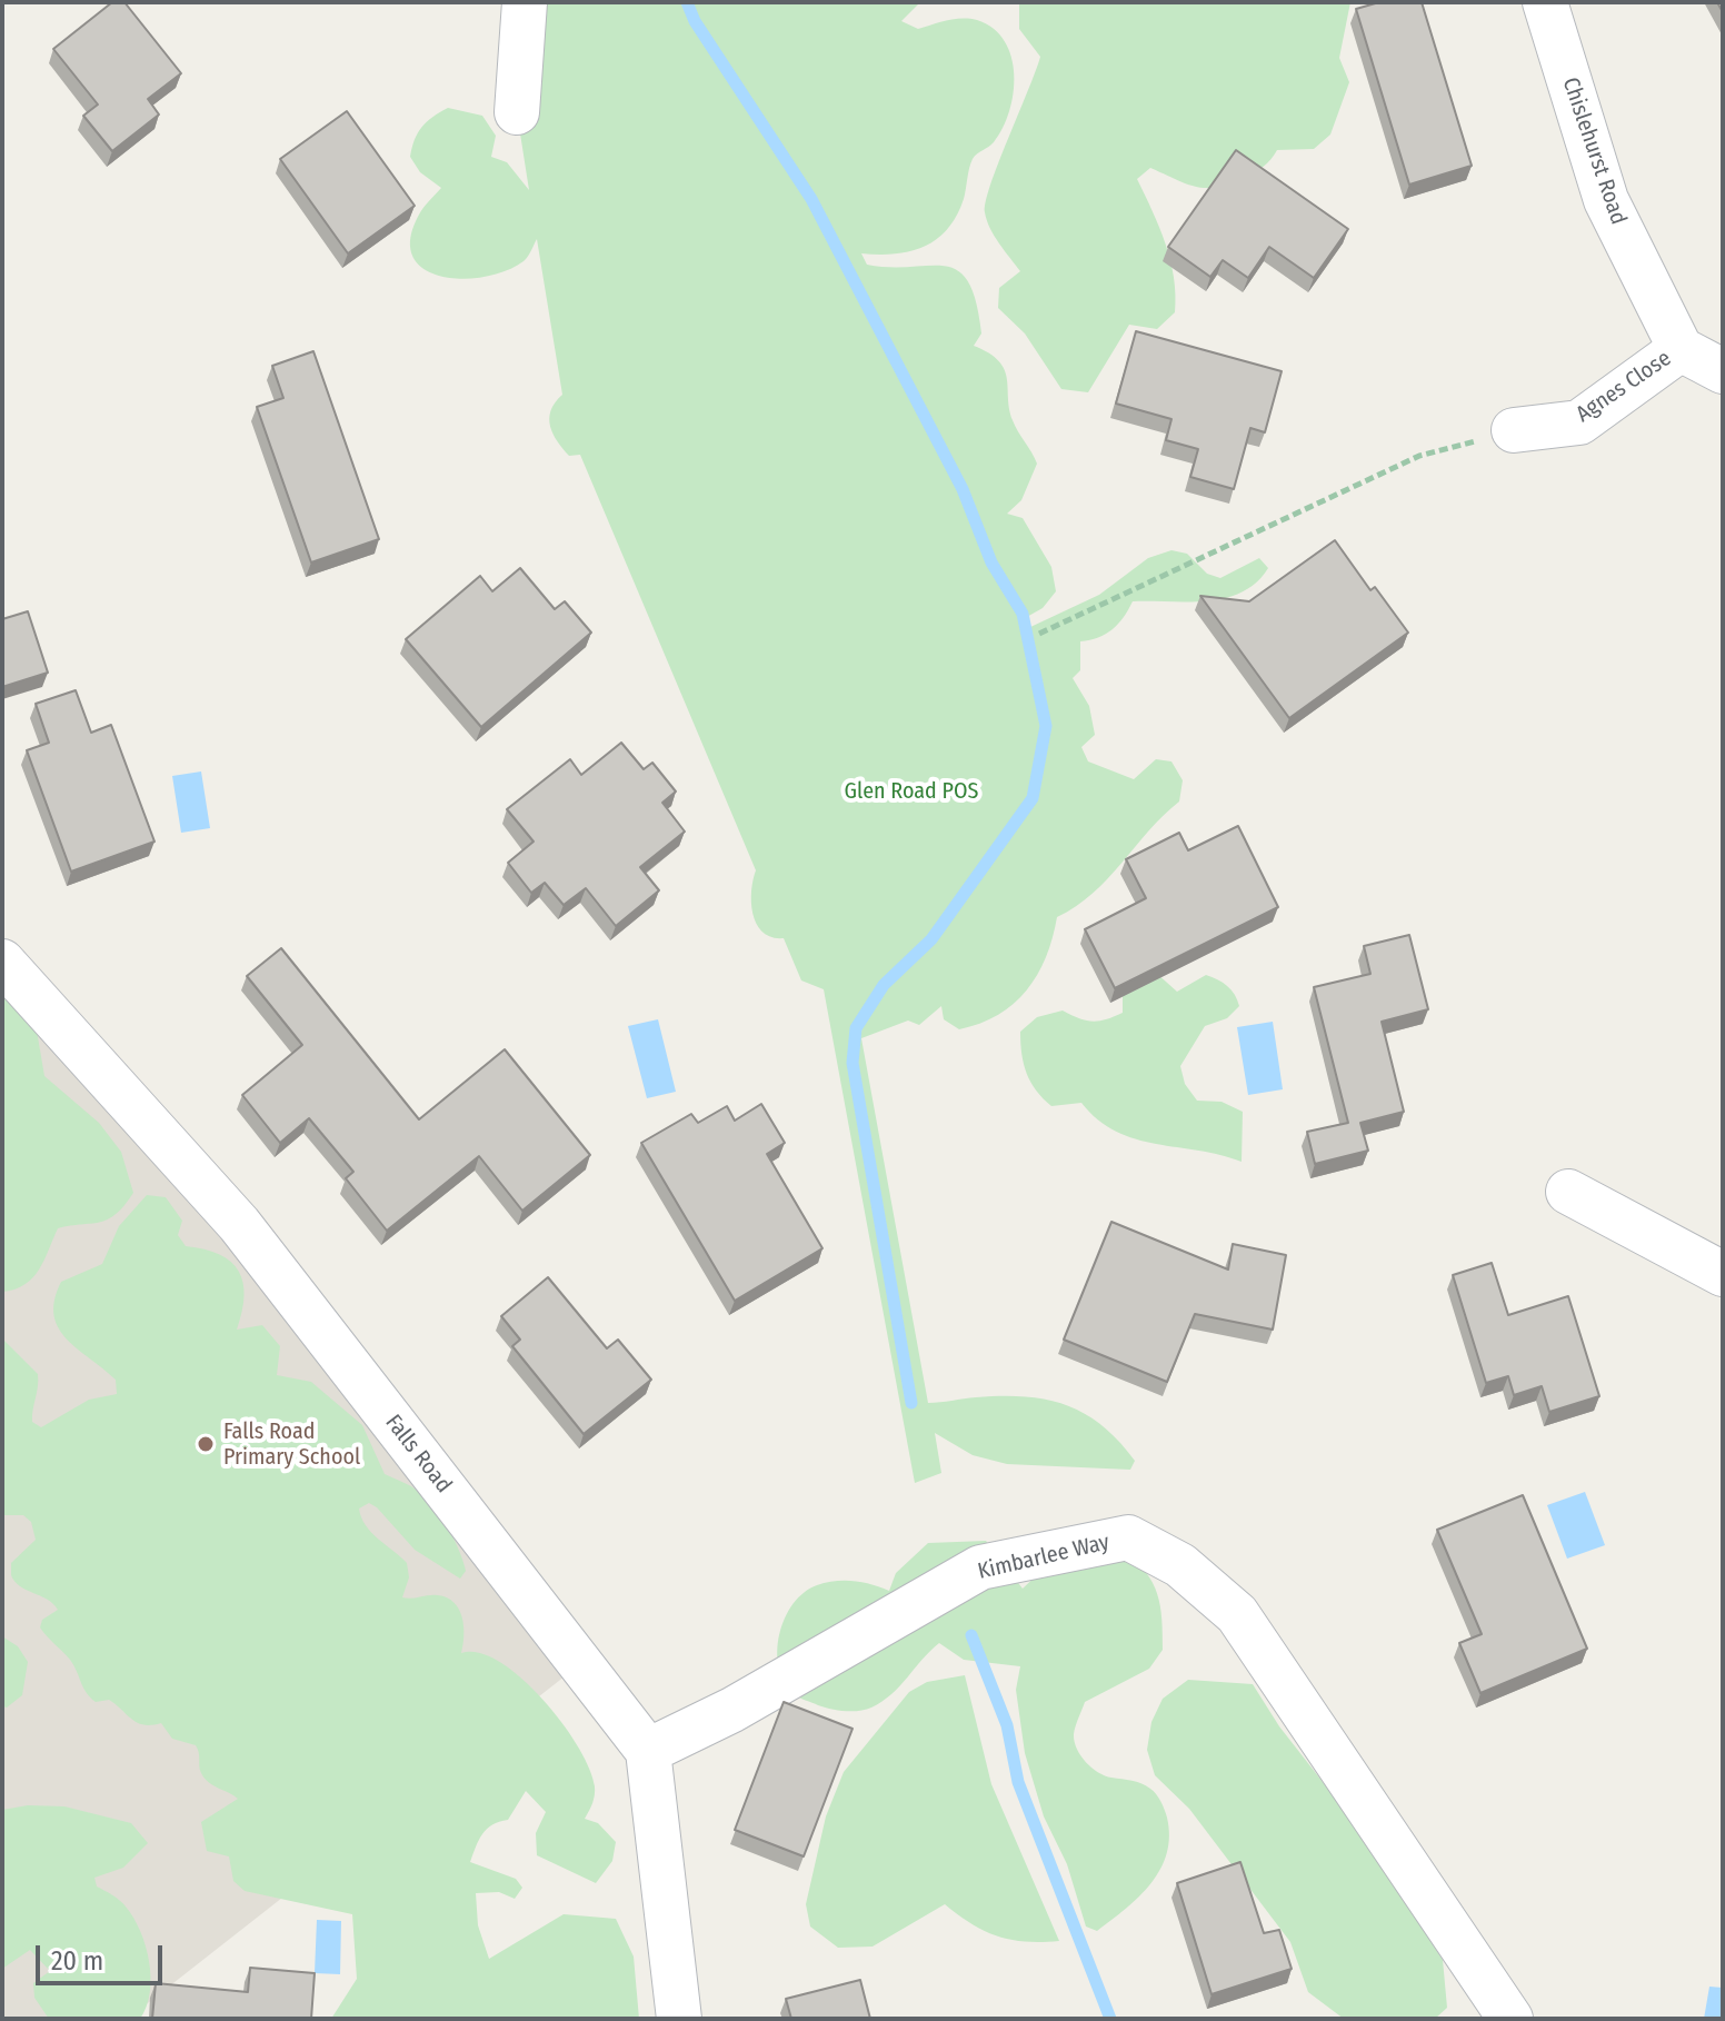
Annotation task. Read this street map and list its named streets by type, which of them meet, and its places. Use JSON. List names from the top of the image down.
{
  "streets": {
    "street": [
      "Chislehurst Road",
      "Agnes Close",
      "Falls Road",
      "Kimbarlee Way"
    ]
  },
  "crossings": [
    ["Chislehurst Road", "Agnes Close"],
    ["Falls Road", "Kimbarlee Way"]
  ],
  "parks": ["Glen Road POS"],
  "places": ["Falls Road Primary School"],
  "scale_bar": "20 m"
}
